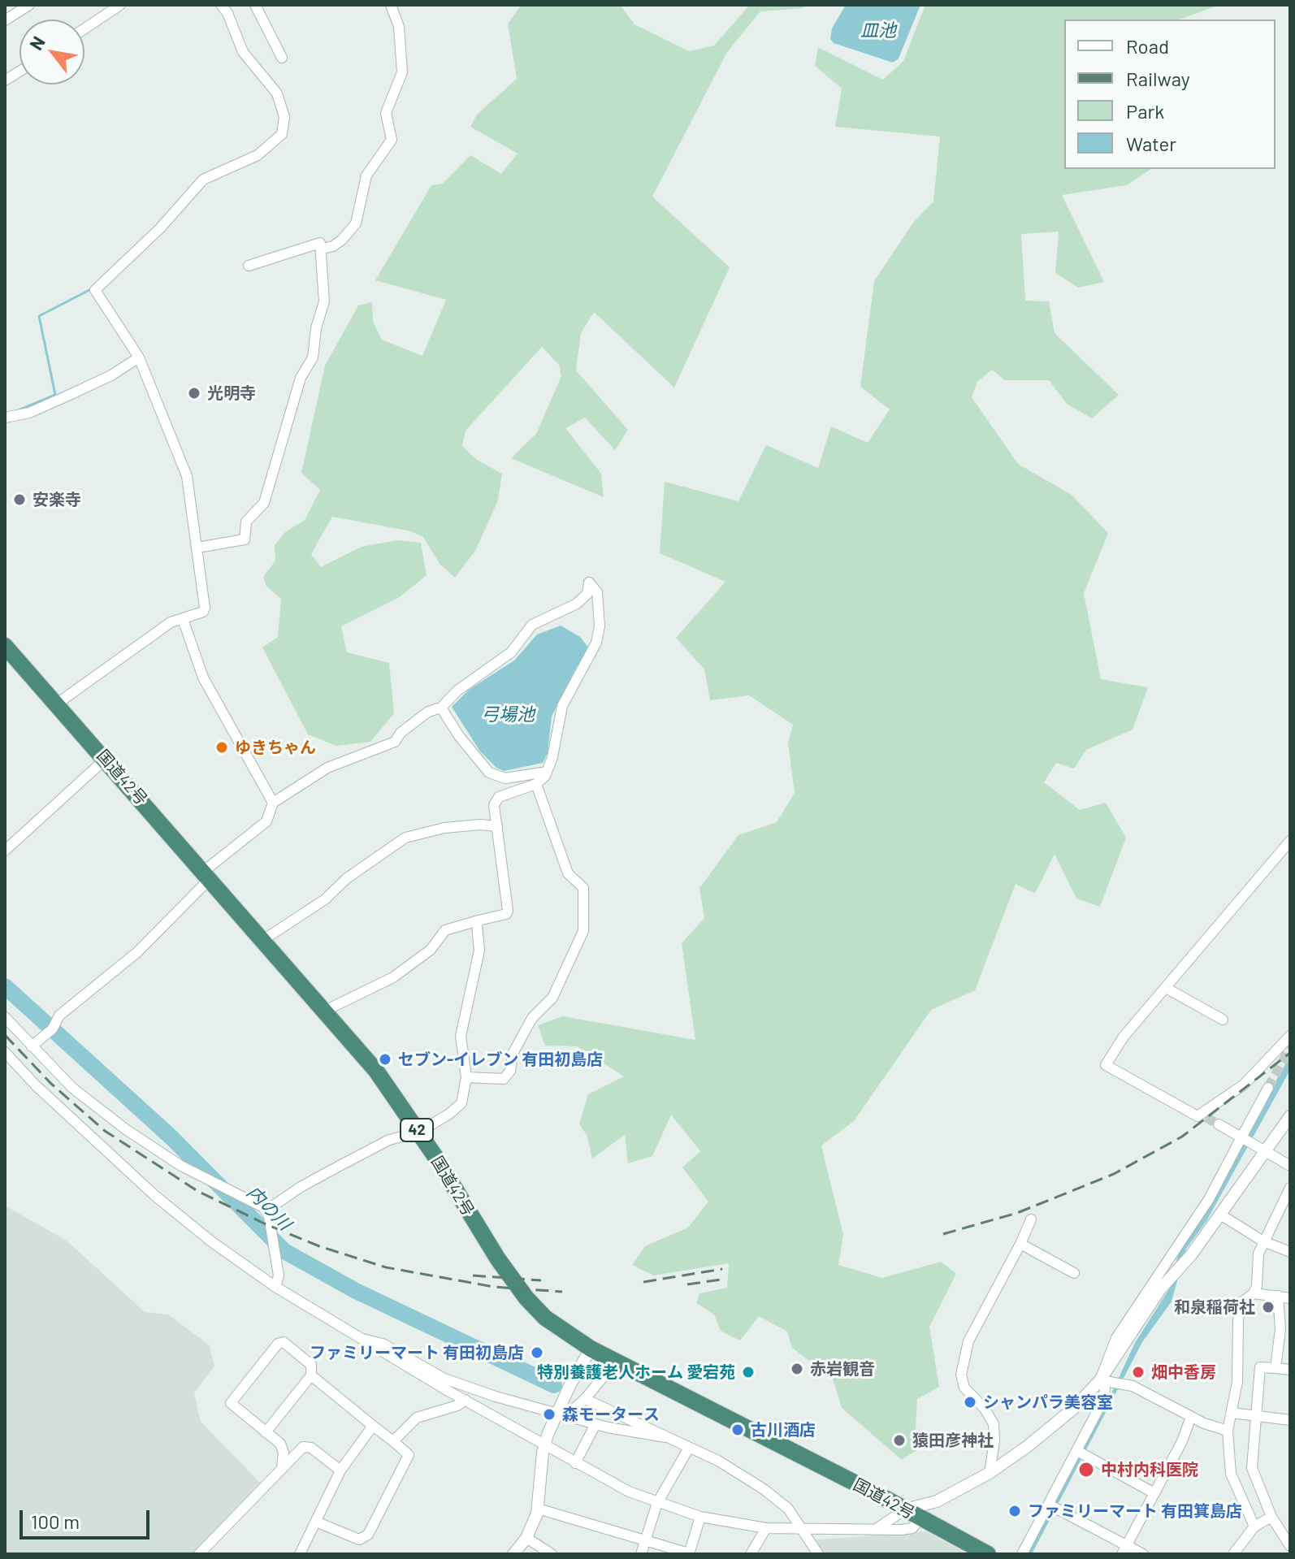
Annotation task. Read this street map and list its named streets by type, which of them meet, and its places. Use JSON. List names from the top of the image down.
{
  "streets": {
    "highway": ["国道42号", "42"]
  },
  "water": ["皿池", "弓場池", "内の川"],
  "places": [
    "光明寺",
    "安楽寺",
    "ゆきちゃん",
    "セブン-イレブン 有田初島店",
    "和泉稲荷社",
    "ファミリーマート 有田初島店",
    "赤岩観音",
    "特別養護老人ホーム 愛宕苑",
    "畑中香房",
    "シャンパラ美容室",
    "森モータース",
    "古川酒店",
    "猿田彦神社",
    "中村内科医院",
    "ファミリーマート 有田箕島店"
  ],
  "legend": [
    "Road",
    "Railway",
    "Park",
    "Water"
  ],
  "scale_bar": "100 m",
  "north": "top left"
}
